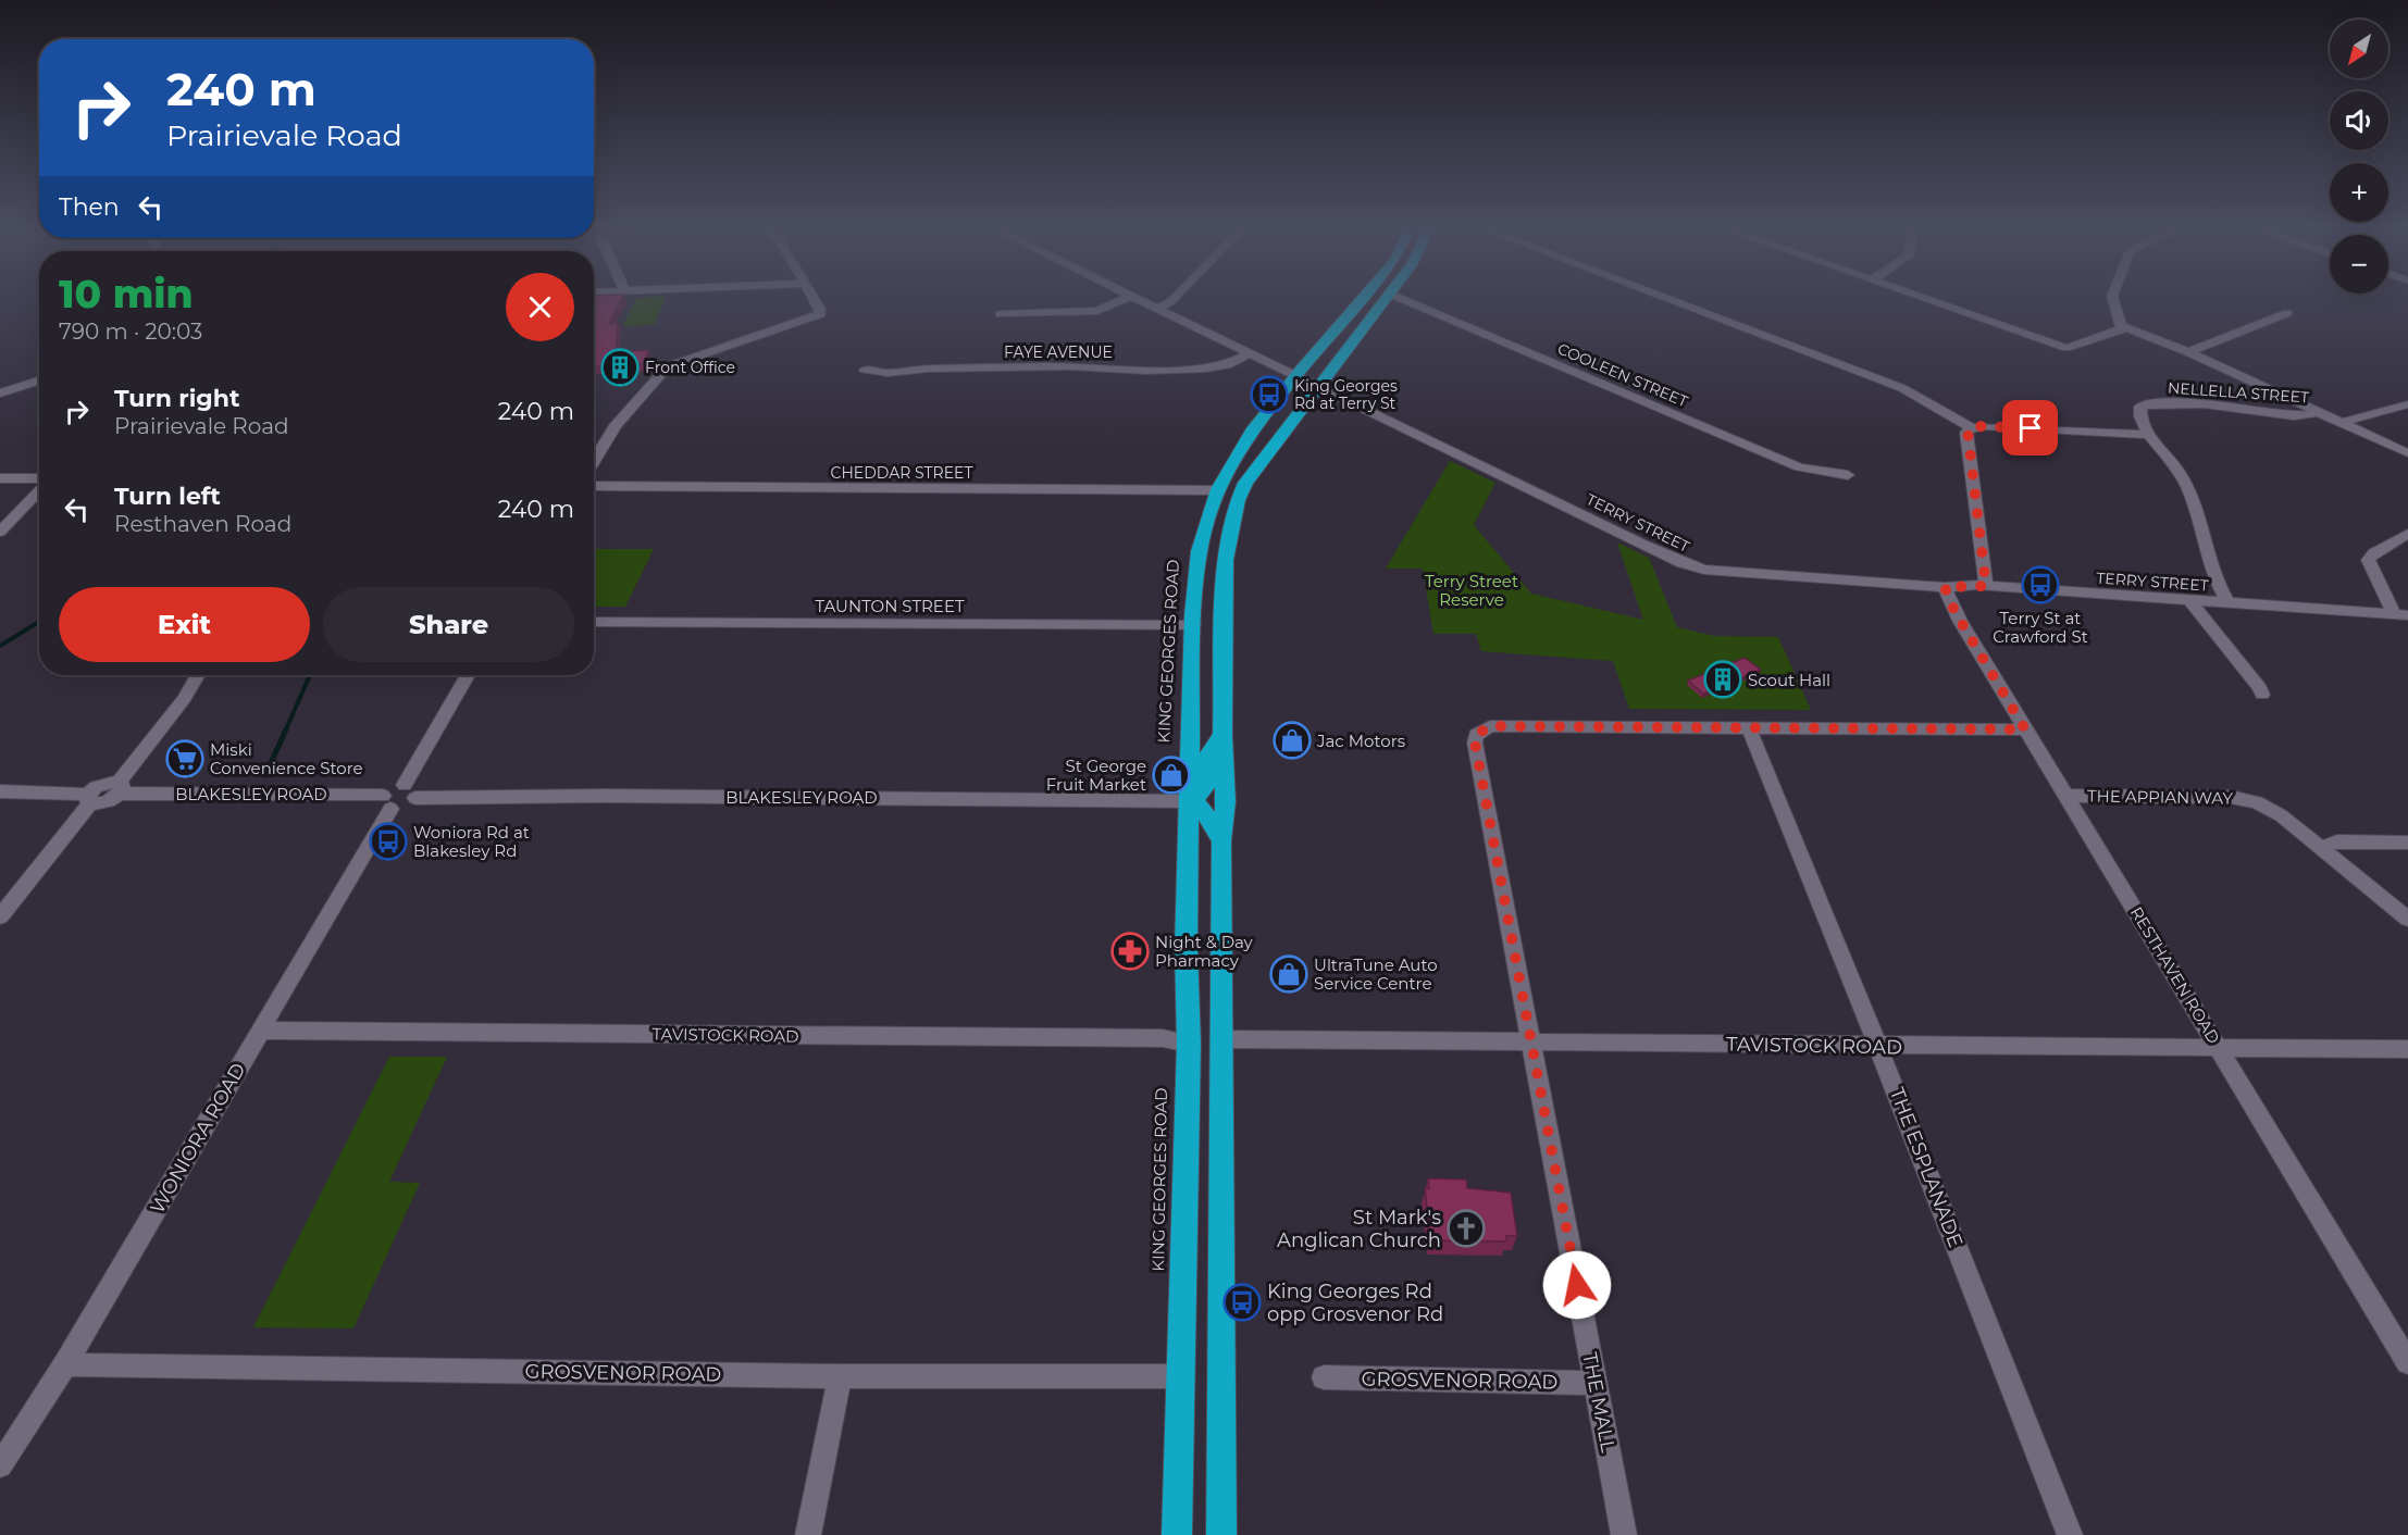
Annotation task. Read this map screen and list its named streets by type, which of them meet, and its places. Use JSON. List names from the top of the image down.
{
  "streets": {
    "highway": ["KING GEORGES ROAD"],
    "street": [
      "FAYE AVENUE",
      "COOLEEN STREET",
      "NELLELLA STREET",
      "CHEDDAR STREET",
      "TERRY STREET",
      "TAUNTON STREET",
      "BLAKESLEY ROAD",
      "THE APPIAN WAY",
      "RESTHAVEN ROAD",
      "TAVISTOCK ROAD",
      "WONIORA ROAD",
      "THE ESPLANADE",
      "GROSVENOR ROAD",
      "THE MALL"
    ]
  },
  "crossings": [
    ["FAYE AVENUE", "TERRY STREET"],
    ["NELLELLA STREET", "TERRY STREET"],
    ["CHEDDAR STREET", "KING GEORGES ROAD"],
    ["TERRY STREET", "KING GEORGES ROAD"],
    ["TERRY STREET", "RESTHAVEN ROAD"],
    ["TAUNTON STREET", "KING GEORGES ROAD"],
    ["KING GEORGES ROAD", "BLAKESLEY ROAD"],
    ["KING GEORGES ROAD", "TAVISTOCK ROAD"],
    ["KING GEORGES ROAD", "GROSVENOR ROAD"],
    ["BLAKESLEY ROAD", "WONIORA ROAD"],
    ["THE APPIAN WAY", "RESTHAVEN ROAD"],
    ["RESTHAVEN ROAD", "TAVISTOCK ROAD"],
    ["TAVISTOCK ROAD", "WONIORA ROAD"],
    ["TAVISTOCK ROAD", "THE ESPLANADE"],
    ["TAVISTOCK ROAD", "THE MALL"],
    ["WONIORA ROAD", "GROSVENOR ROAD"],
    ["THE ESPLANADE", "THE MALL"],
    ["GROSVENOR ROAD", "THE MALL"]
  ],
  "parks": ["Terry Street Reserve"],
  "places": {
    "building": ["Front Office", "Scout Hall"],
    "bus stop": [
      "King Georges Rd at Terry St",
      "Terry St at Crawford St",
      "Woniora Rd at Blakesley Rd",
      "King Georges Rd opp Grosvenor Rd"
    ],
    "shop": ["Jac Motors", "St George Fruit Market", "UltraTune Auto Service Centre"],
    "supermarket": ["Miski Convenience Store"],
    "pharmacy": ["Night & Day Pharmacy"],
    "church": ["St Mark's Anglican Church"]
  },
  "north": "bottom left",
  "page": {
    "map_buttons": ["+", "−"],
    "turn": ["240 m", "Prairievale Road"],
    "then": "Then",
    "heading": ["10 min", "790 m · 20:03"],
    "list": [
      {
        "name": "Turn right",
        "note": "Prairievale Road",
        "value": "240 m"
      },
      {
        "name": "Turn left",
        "note": "Resthaven Road",
        "value": "240 m"
      }
    ],
    "buttons": ["Exit", "Share"]
  }
}
